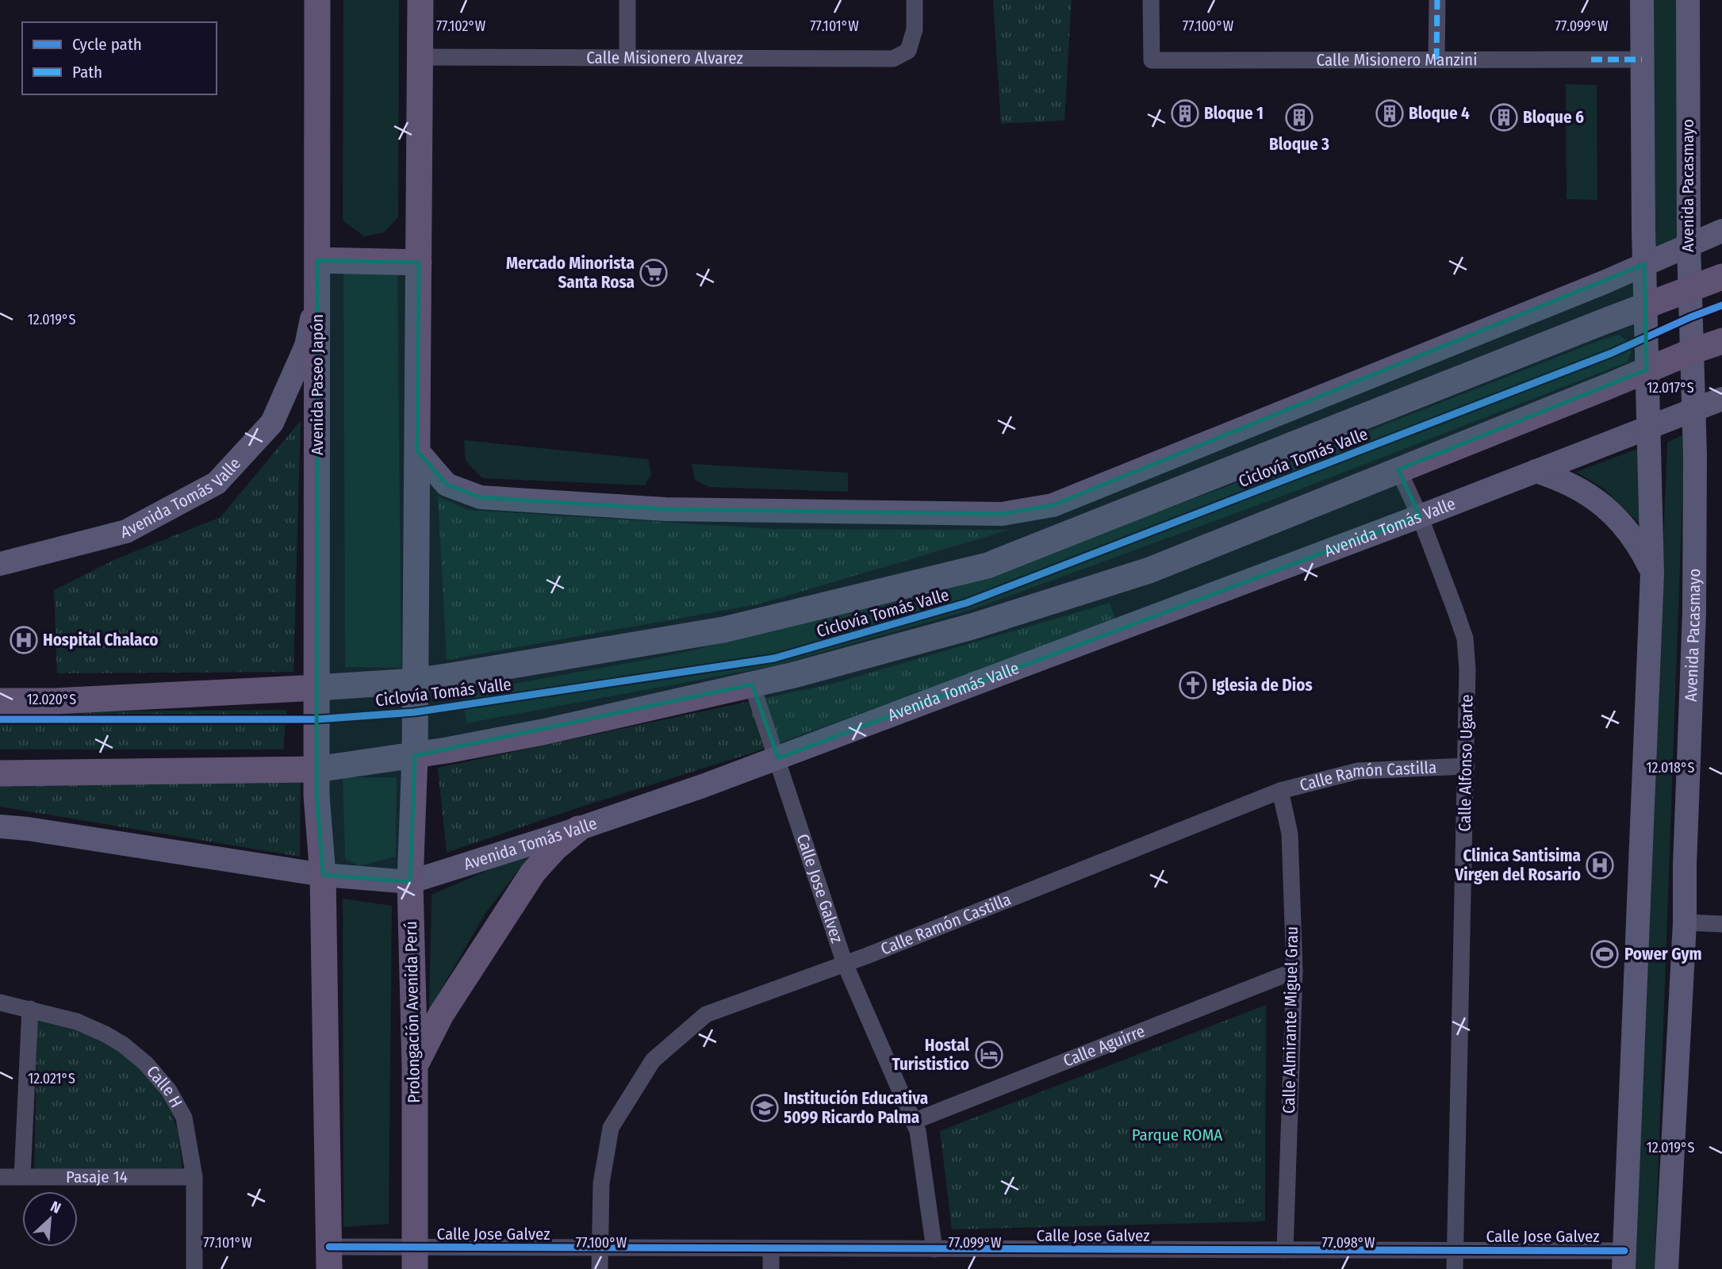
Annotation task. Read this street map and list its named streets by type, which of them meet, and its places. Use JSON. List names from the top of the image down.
{
  "streets": {
    "main road": [
      "Avenida Pacasmayo",
      "Avenida Paseo Japón",
      "Avenida Tomás Valle",
      "Prolongación Avenida Perú"
    ],
    "street": [
      "Calle Misionero Alvarez",
      "Calle Misionero Manzini",
      "Calle Alfonso Ugarte",
      "Calle Ramón Castilla",
      "Calle Jose Galvez",
      "Calle Almirante Miguel Grau",
      "Calle Aguirre",
      "Calle H",
      "Pasaje 14"
    ],
    "cycle path": ["Ciclovía Tomás Valle"]
  },
  "crossings": [
    ["Avenida Pacasmayo", "Avenida Tomás Valle"],
    ["Avenida Paseo Japón", "Avenida Tomás Valle"],
    ["Avenida Tomás Valle", "Calle Alfonso Ugarte"],
    ["Avenida Tomás Valle", "Calle Jose Galvez"],
    ["Avenida Tomás Valle", "Prolongación Avenida Perú"],
    ["Calle Alfonso Ugarte", "Calle Ramón Castilla"],
    ["Calle Alfonso Ugarte", "Calle Jose Galvez"],
    ["Calle Ramón Castilla", "Calle Jose Galvez"],
    ["Calle Ramón Castilla", "Calle Almirante Miguel Grau"],
    ["Calle Jose Galvez", "Prolongación Avenida Perú"],
    ["Calle Jose Galvez", "Calle Almirante Miguel Grau"],
    ["Calle Jose Galvez", "Calle Aguirre"],
    ["Calle Almirante Miguel Grau", "Calle Aguirre"],
    ["Calle H", "Pasaje 14"]
  ],
  "parks": ["Parque ROMA"],
  "places": {
    "building": [
      "Bloque 1",
      "Bloque 4",
      "Bloque 3",
      "Bloque 6"
    ],
    "supermarket": ["Mercado Minorista Santa Rosa"],
    "hospital": ["Hospital Chalaco", "Clinica Santisima Virgen del Rosario"],
    "church": ["Iglesia de Dios"],
    "sports": ["Power Gym"],
    "hotel": ["Hostal Turististico"],
    "school or university": ["Institución Educativa 5099 Ricardo Palma"]
  },
  "legend": ["Cycle path", "Path"],
  "north": "top right",
  "coordinates": [
    "77.102°W",
    "77.101°W",
    "77.100°W",
    "77.099°W",
    "12.019°S",
    "12.017°S",
    "12.020°S",
    "12.018°S",
    "12.021°S",
    "77.098°W"
  ]
}
